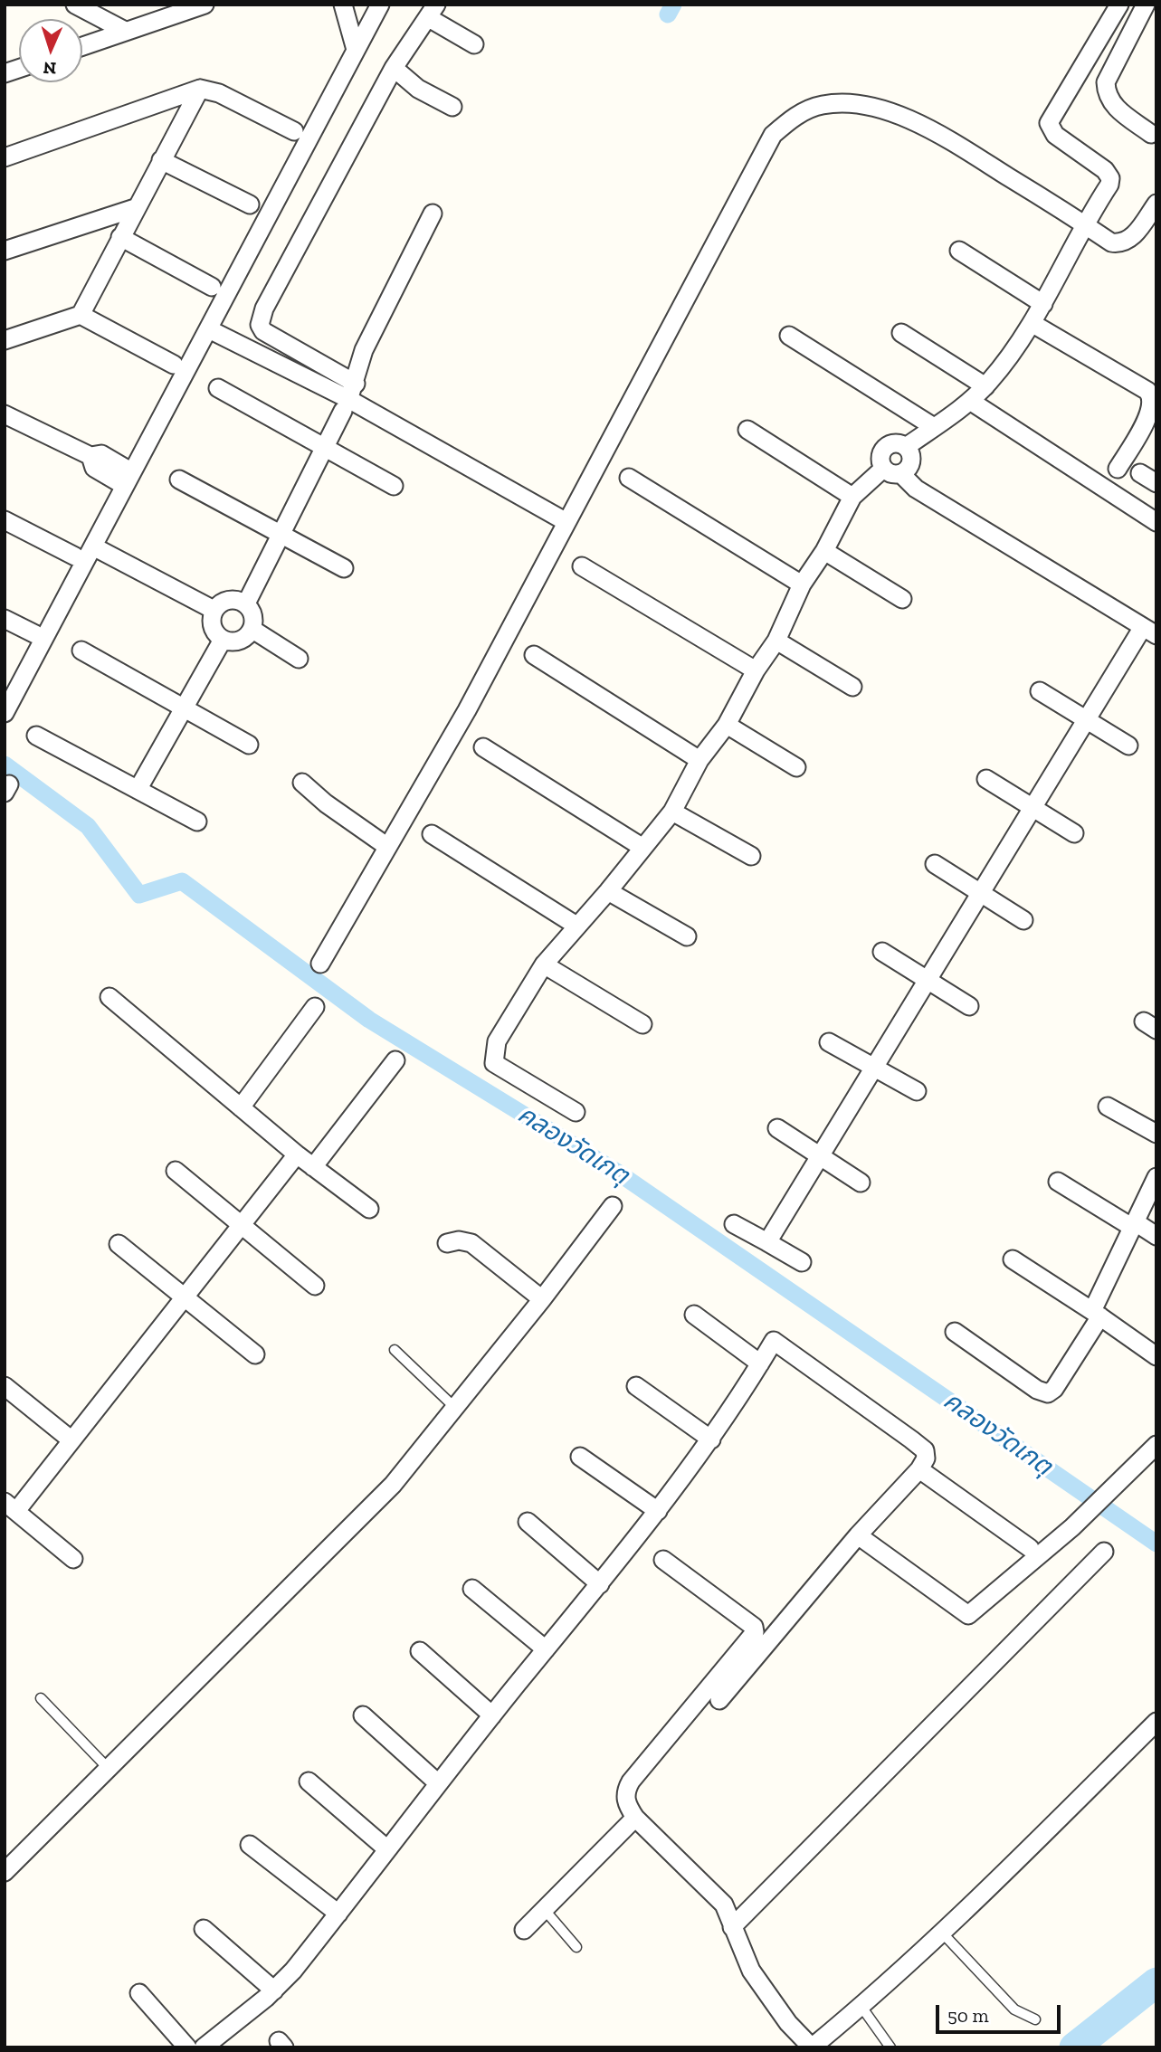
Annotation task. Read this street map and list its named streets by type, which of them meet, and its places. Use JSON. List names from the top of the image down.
{
  "water": ["คลองวัดเกตุ"],
  "scale_bar": "50 m",
  "north": "bottom"
}
